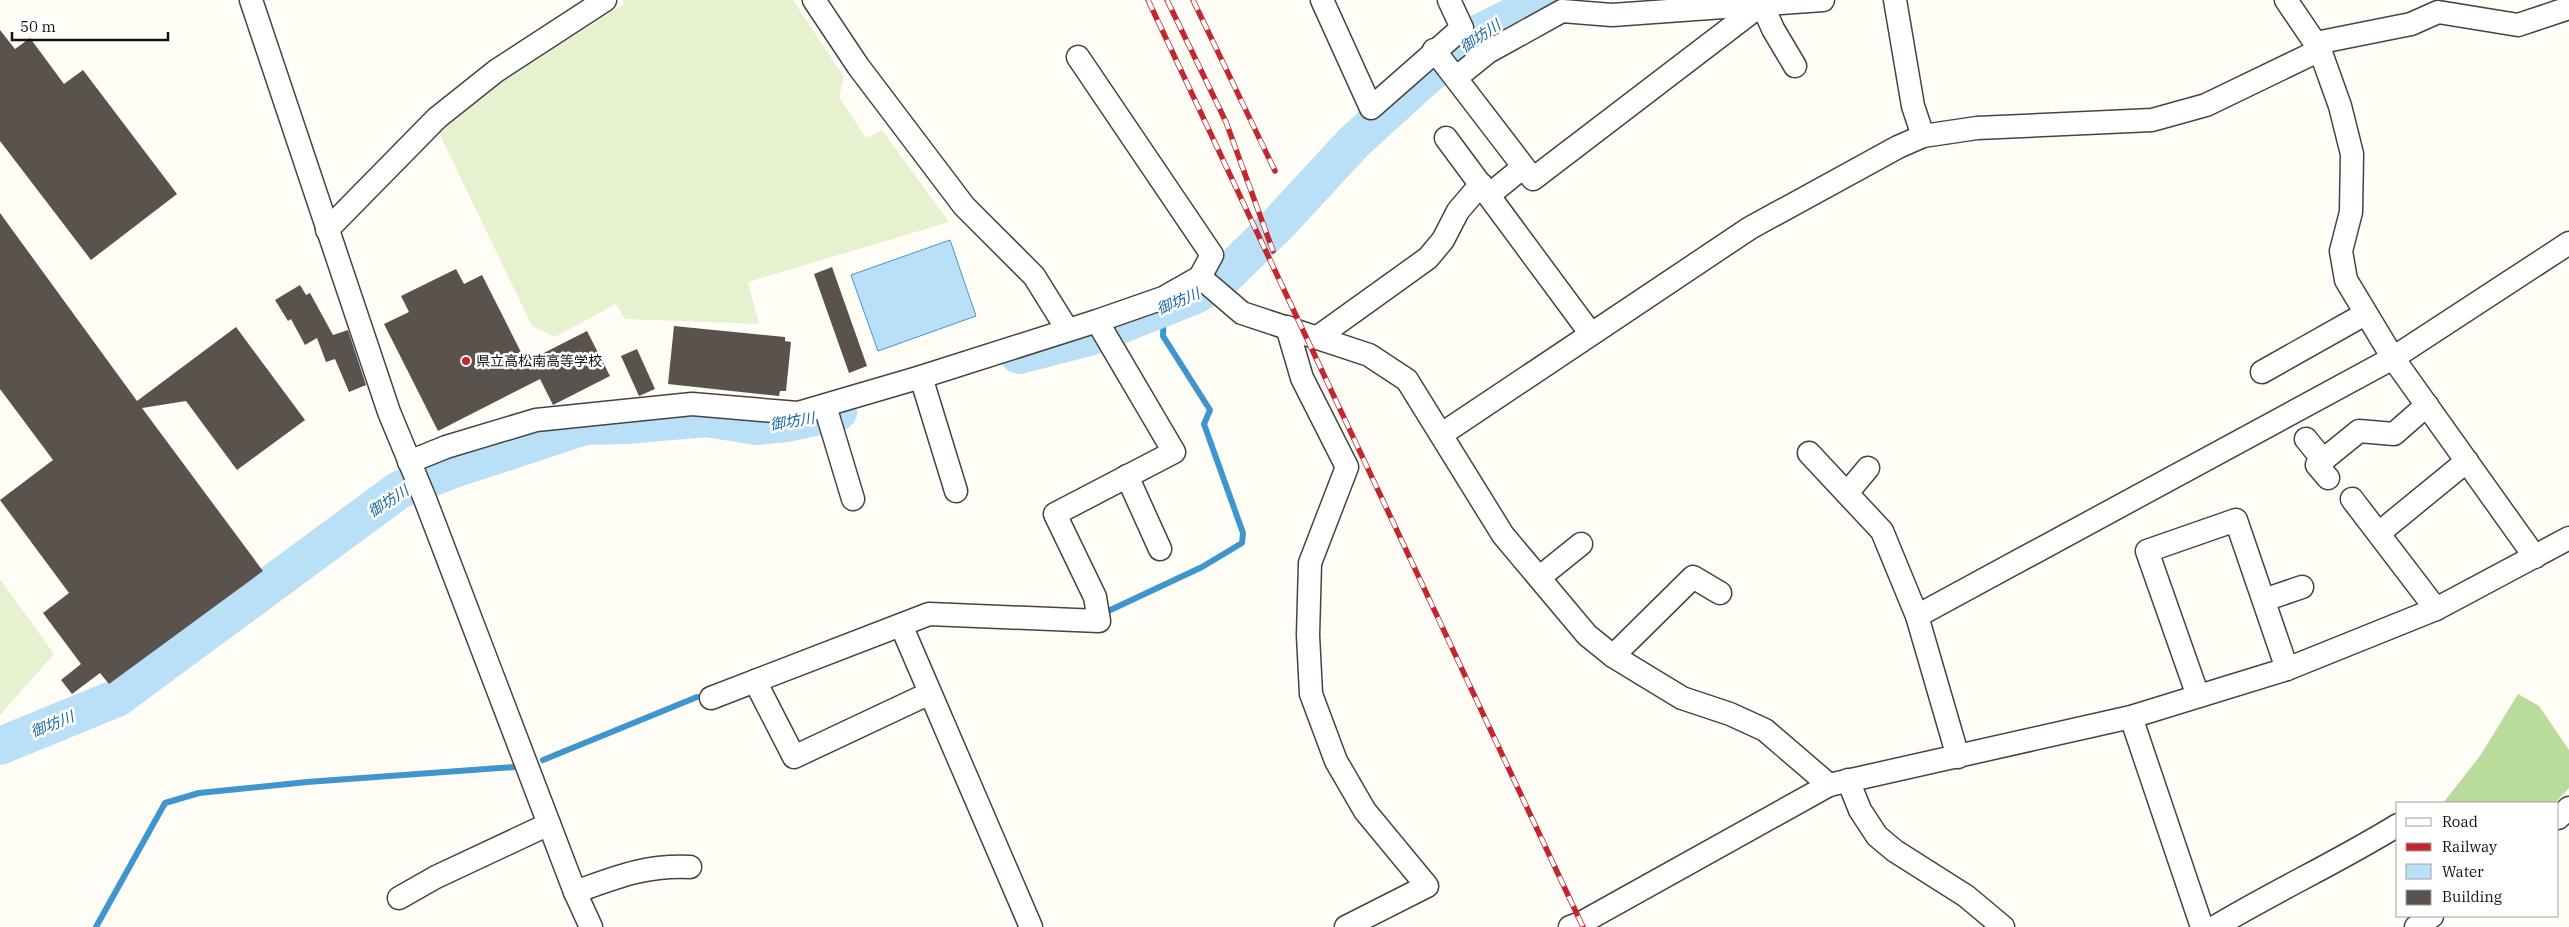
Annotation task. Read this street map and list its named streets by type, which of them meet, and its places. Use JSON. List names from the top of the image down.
{
  "water": ["御坊川"],
  "places": ["県立高松南高等学校"],
  "legend": [
    "Road",
    "Railway",
    "Water",
    "Building"
  ],
  "scale_bar": "50 m"
}
